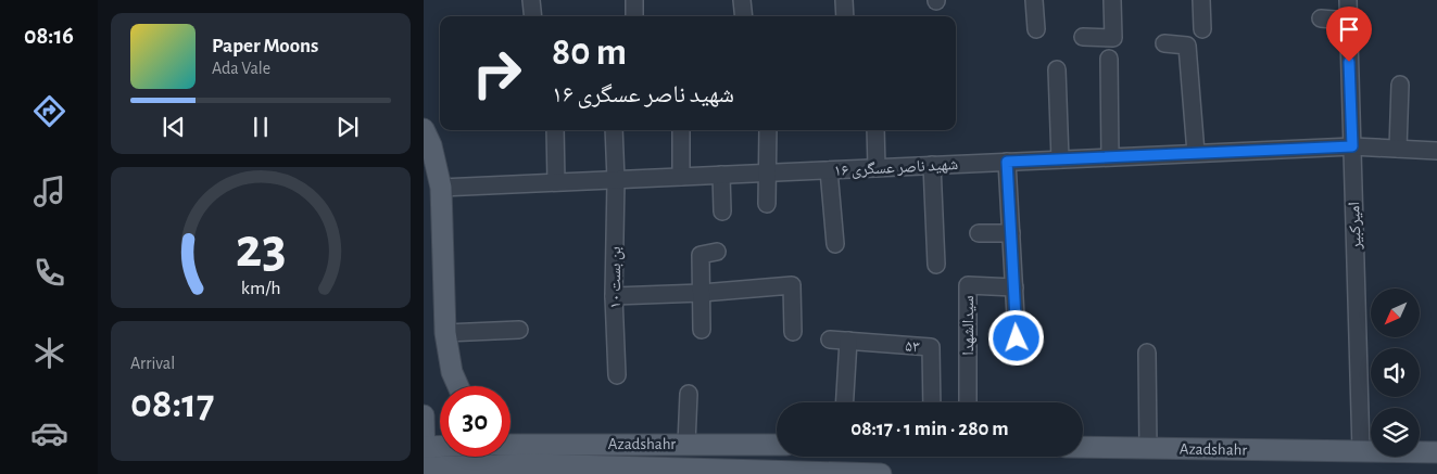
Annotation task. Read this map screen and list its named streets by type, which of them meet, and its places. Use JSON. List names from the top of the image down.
{
  "streets": {
    "main road": ["Azadshahr"],
    "street": [
      "۱۶ شهید ناصر عسگری",
      "امیرکبیر",
      "بن بست ۱۰",
      "سیدالشهدا",
      "۵۳"
    ]
  },
  "crossings": [
    ["۱۶ شهید ناصر عسگری", "امیرکبیر"],
    ["۱۶ شهید ناصر عسگری", "بن بست ۱۰"],
    ["امیرکبیر", "Azadshahr"]
  ],
  "north": "bottom left",
  "page": {
    "tabs": "08:16",
    "turn": ["80 m", "۱۶ شهید ناصر عسگری"],
    "song": ["Paper Moons", "Ada Vale"],
    "tile": ["Arrival", "08:17"],
    "limit": "30",
    "trip": "08:17 · 1 min · 280 m",
    "gauge": ["23", "km/h"]
  }
}
